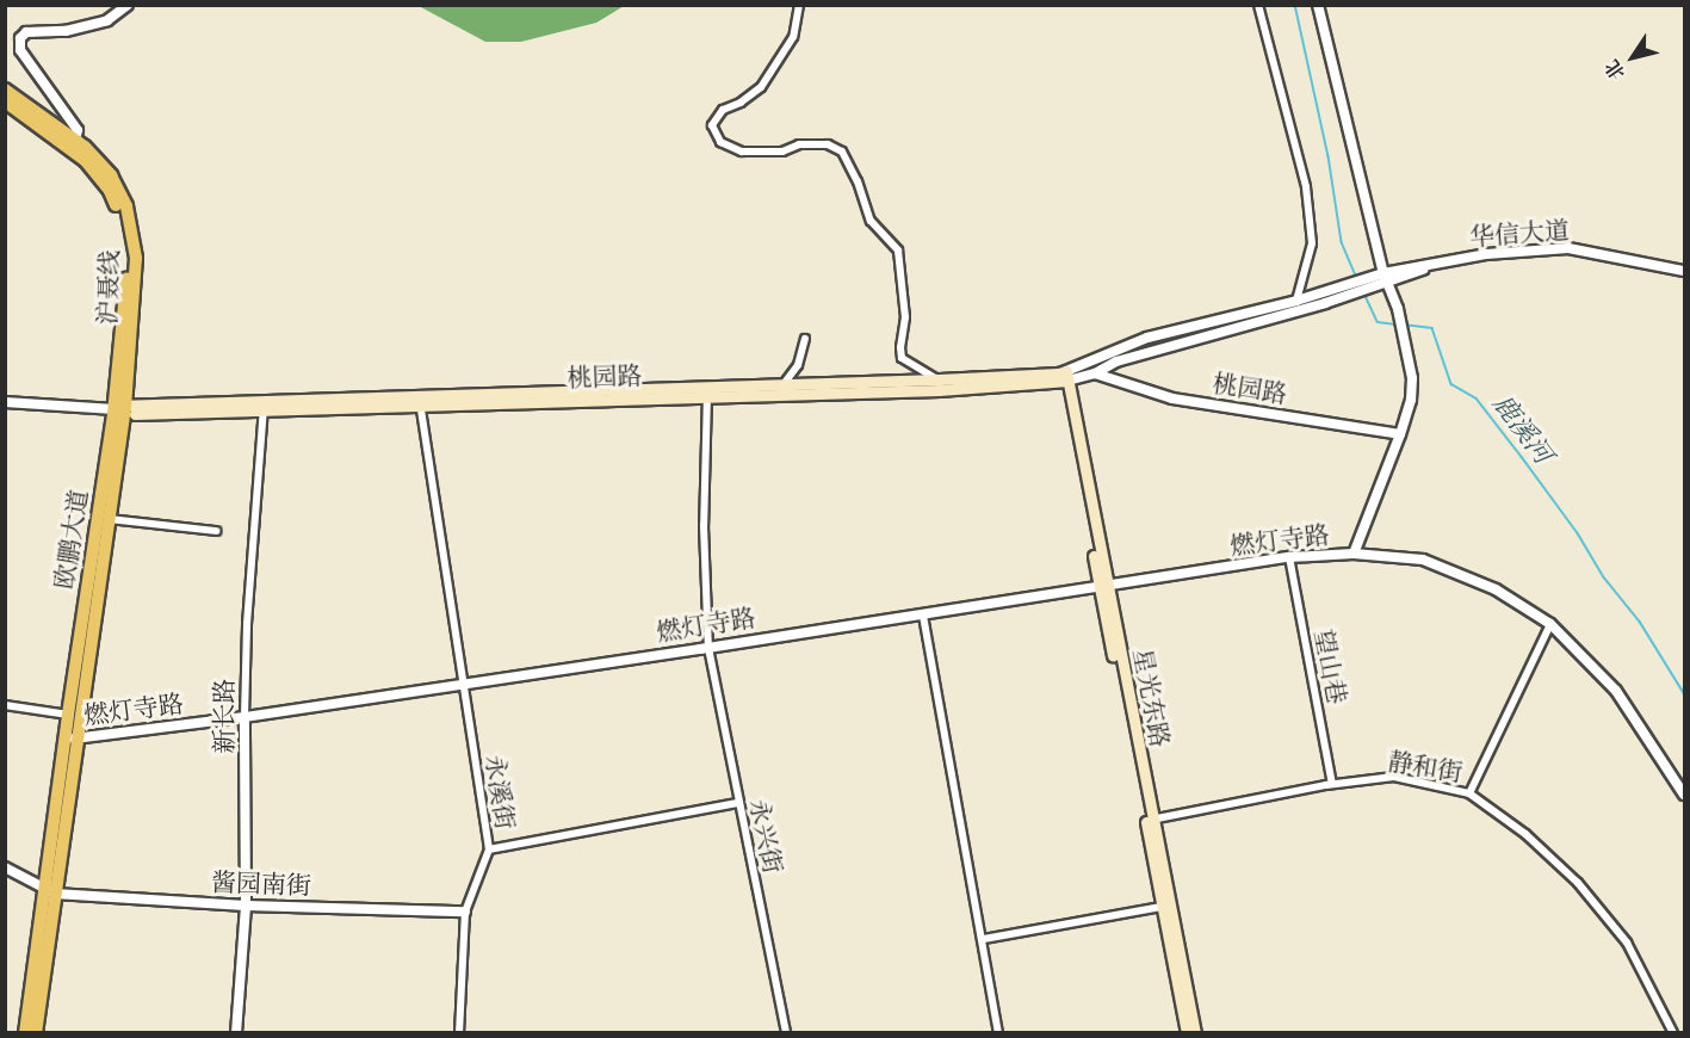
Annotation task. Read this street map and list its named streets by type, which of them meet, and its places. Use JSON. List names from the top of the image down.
{
  "streets": {
    "highway": ["沪聂线", "欧鹏大道"],
    "main road": ["桃园路", "星光东路"],
    "street": [
      "华信大道",
      "燃灯寺路",
      "望山巷",
      "新长路",
      "静和街",
      "永溪街",
      "永兴街",
      "酱园南街"
    ]
  },
  "crossings": [
    ["沪聂线", "桃园路"],
    ["沪聂线", "欧鹏大道"],
    ["桃园路", "欧鹏大道"],
    ["桃园路", "星光东路"],
    ["桃园路", "新长路"],
    ["桃园路", "永溪街"],
    ["桃园路", "永兴街"],
    ["欧鹏大道", "燃灯寺路"],
    ["欧鹏大道", "酱园南街"],
    ["燃灯寺路", "望山巷"],
    ["燃灯寺路", "星光东路"],
    ["燃灯寺路", "新长路"],
    ["燃灯寺路", "永溪街"],
    ["燃灯寺路", "永兴街"],
    ["望山巷", "静和街"],
    ["星光东路", "静和街"],
    ["新长路", "酱园南街"],
    ["永溪街", "酱园南街"]
  ],
  "water": ["鹿溪河"],
  "north": "bottom left"
}
